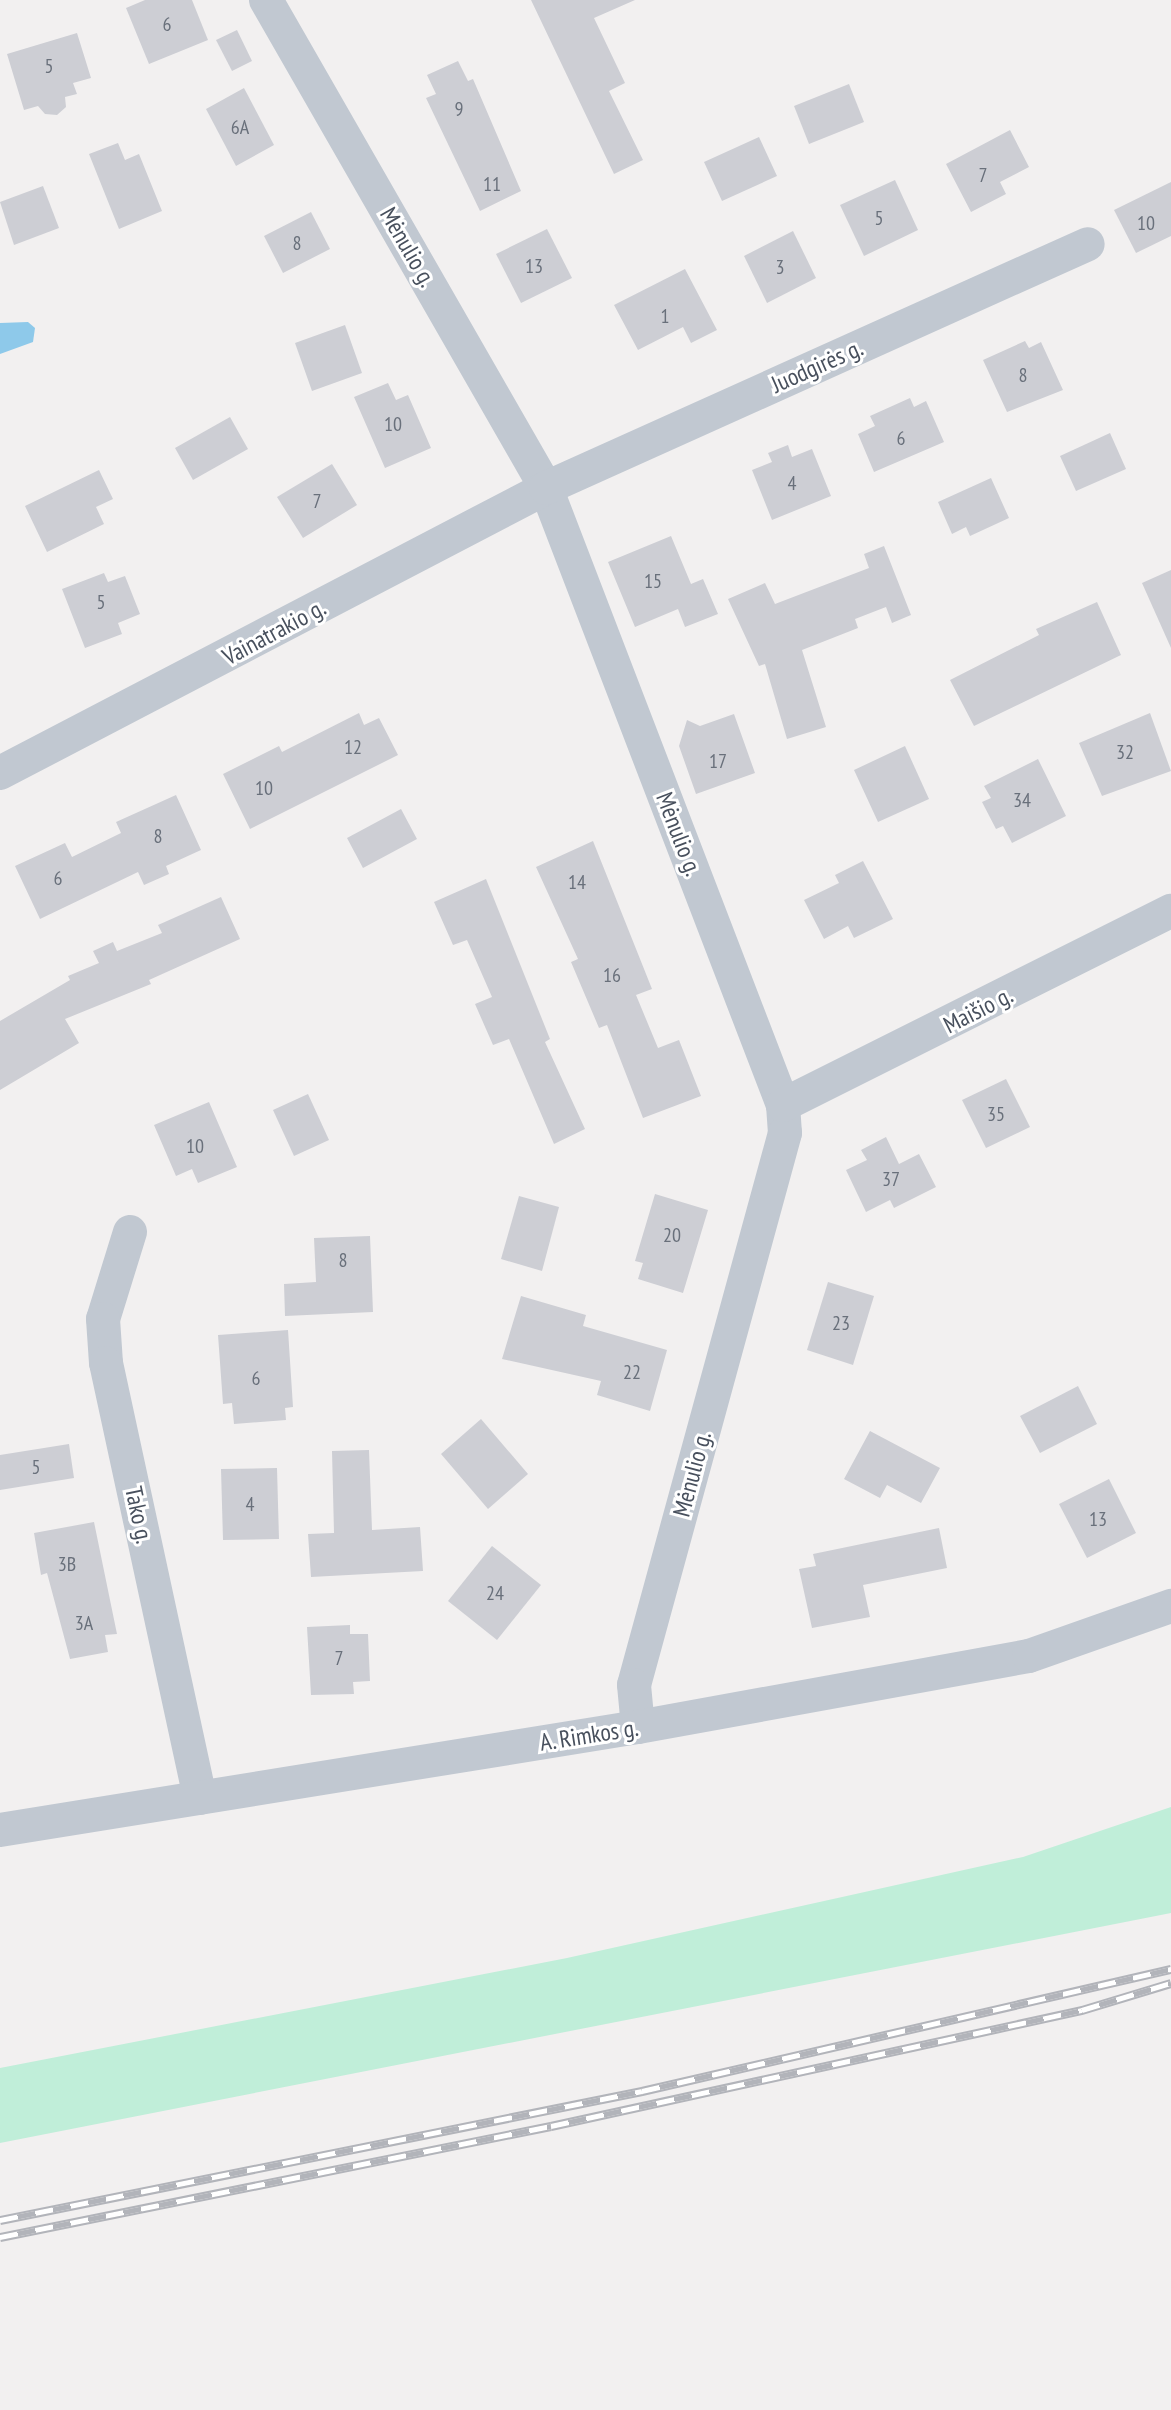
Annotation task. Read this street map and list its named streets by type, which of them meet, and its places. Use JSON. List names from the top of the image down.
{
  "streets": {
    "street": [
      "Mėnulio g.",
      "Juodgirės g.",
      "Vainatrakio g.",
      "Maišio g.",
      "Tako g.",
      "A. Rimkos g."
    ]
  },
  "crossings": [
    ["Mėnulio g.", "Juodgirės g."],
    ["Mėnulio g.", "Vainatrakio g."],
    ["Mėnulio g.", "Maišio g."],
    ["Mėnulio g.", "A. Rimkos g."],
    ["Juodgirės g.", "Vainatrakio g."],
    ["Tako g.", "A. Rimkos g."]
  ],
  "house_numbers": [
    "6",
    "5",
    "9",
    "6A",
    "7",
    "11",
    "5",
    "10",
    "8",
    "13",
    "3",
    "1",
    "8",
    "10",
    "6",
    "4",
    "7",
    "15",
    "5",
    "12",
    "32",
    "17",
    "10",
    "34",
    "8",
    "6",
    "14",
    "16",
    "35",
    "10",
    "37",
    "20",
    "8",
    "23",
    "22",
    "6",
    "5",
    "4",
    "13",
    "3B",
    "24",
    "3A",
    "7"
  ]
}
